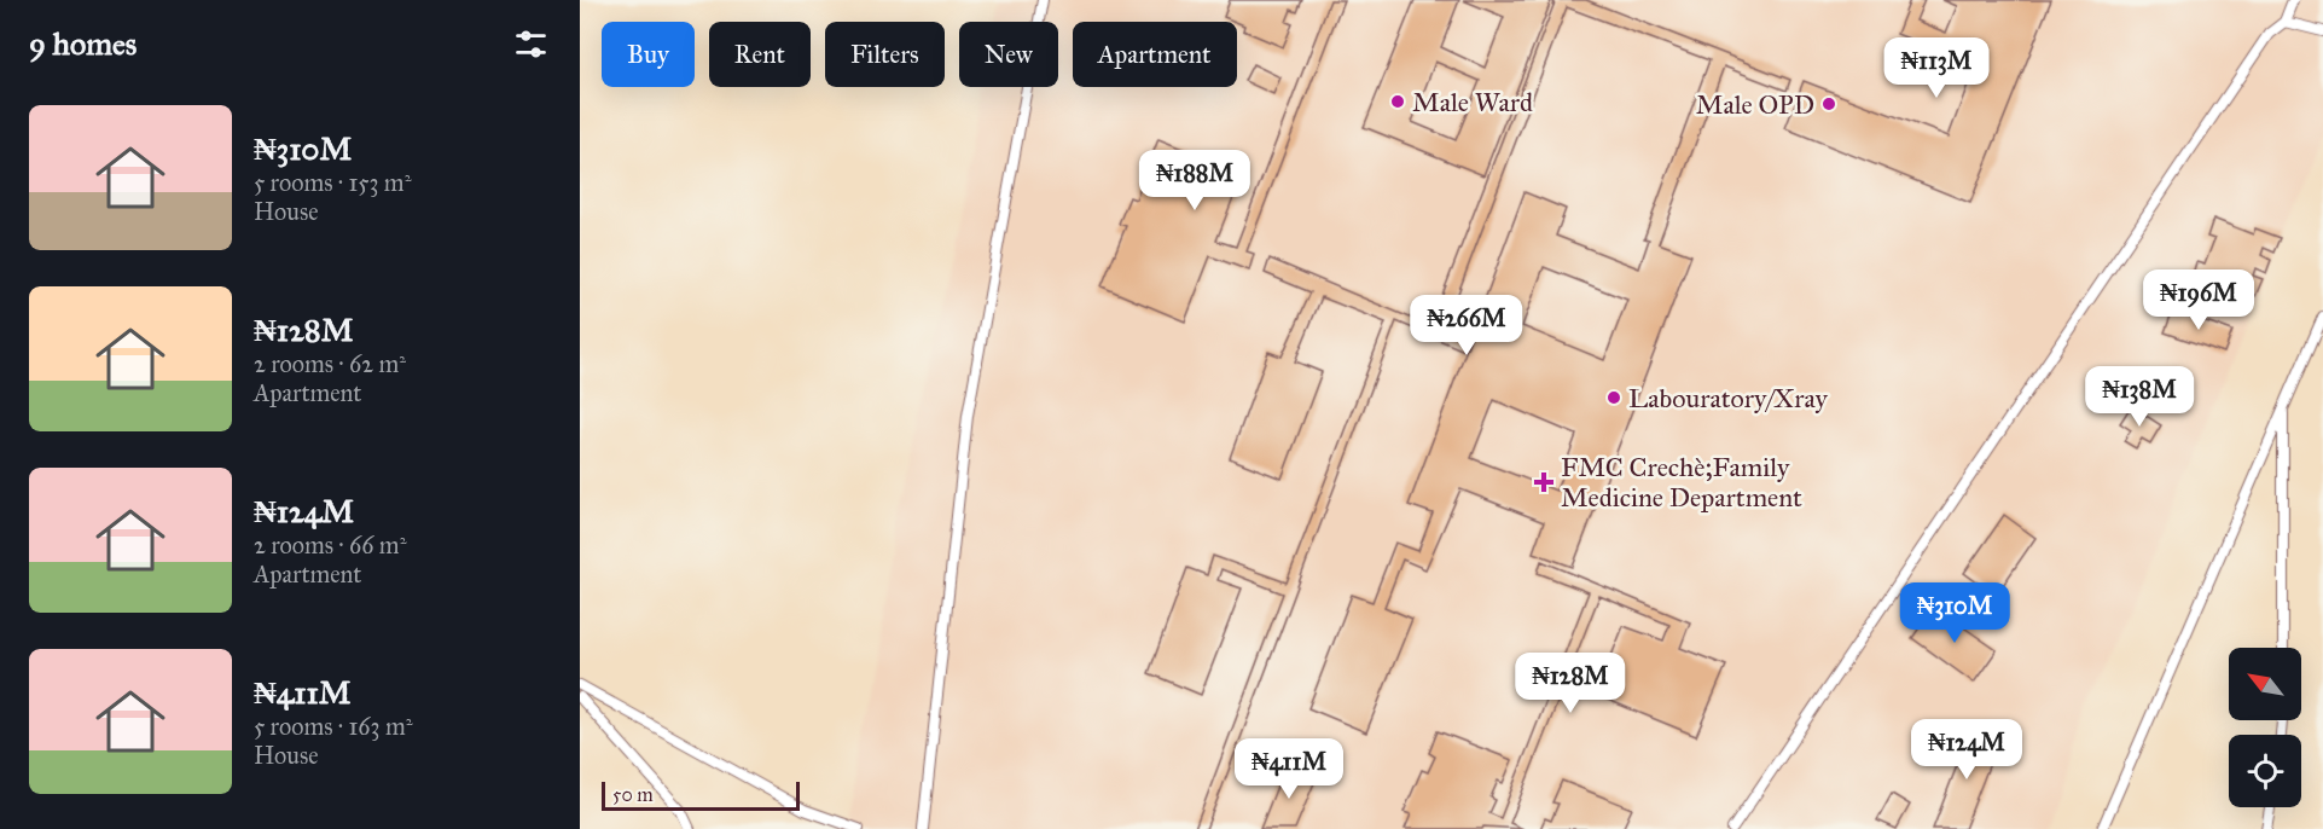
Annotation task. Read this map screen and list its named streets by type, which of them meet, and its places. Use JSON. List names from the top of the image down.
{
  "places": {
    "other": ["Male Ward", "Male OPD", "Labouratory/Xray"],
    "health": ["FMC Crechè;Family Medicine Department"]
  },
  "scale_bar": "50 m",
  "north": "top left",
  "page": {
    "heading": "9 homes",
    "chip": [
      "Buy",
      "Rent",
      "Filters",
      "New",
      "Apartment"
    ],
    "price": [
      "₦113M",
      "₦188M",
      "₦196M",
      "₦266M",
      "₦138M",
      "₦310M",
      "₦128M",
      "₦124M",
      "₦411M"
    ],
    "list": [
      {
        "name": "₦310M",
        "note": "5 rooms · 153 m² · House"
      },
      {
        "name": "₦128M",
        "note": "2 rooms · 62 m² · Apartment"
      },
      {
        "name": "₦124M",
        "note": "2 rooms · 66 m² · Apartment"
      },
      {
        "name": "₦411M",
        "note": "5 rooms · 163 m² · House"
      }
    ],
    "scale": "50 m"
  }
}
